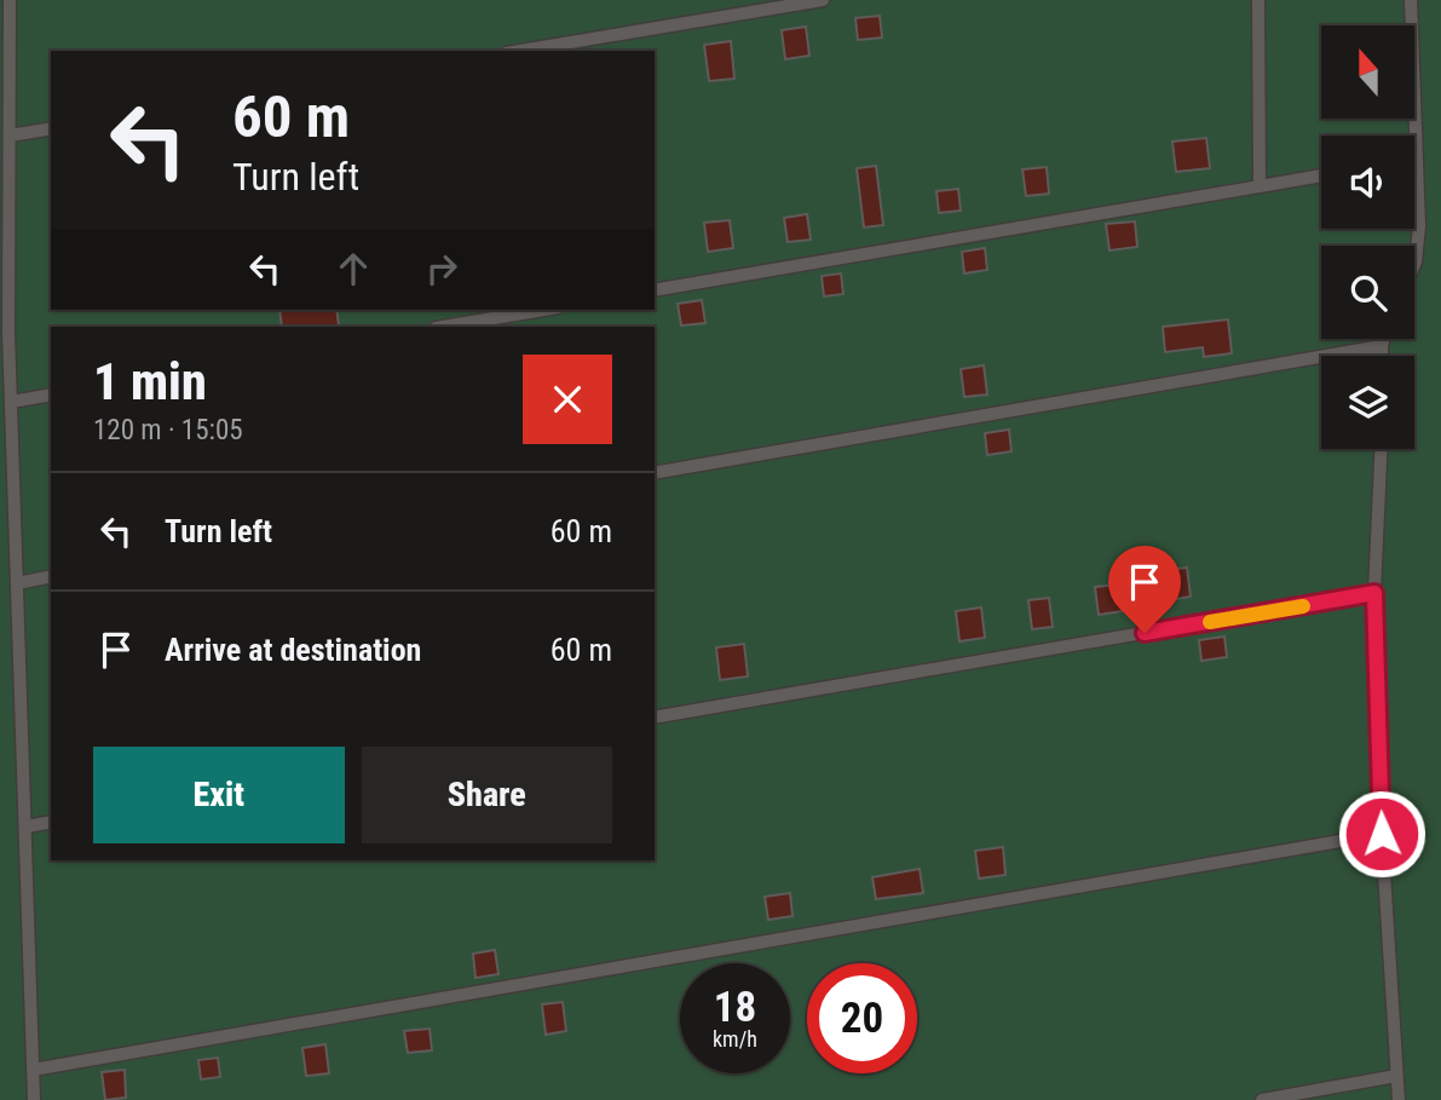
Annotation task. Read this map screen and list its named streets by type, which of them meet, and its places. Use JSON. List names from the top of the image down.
{
  "north": "top",
  "page": {
    "turn": ["60 m", "Turn left"],
    "heading": ["1 min", "120 m · 15:05"],
    "list": [
      {
        "name": "Turn left",
        "value": "60 m"
      },
      {
        "name": "Arrive at destination",
        "value": "60 m"
      }
    ],
    "buttons": ["Exit", "Share"],
    "speed": "18 km/h",
    "limit": "20"
  }
}
